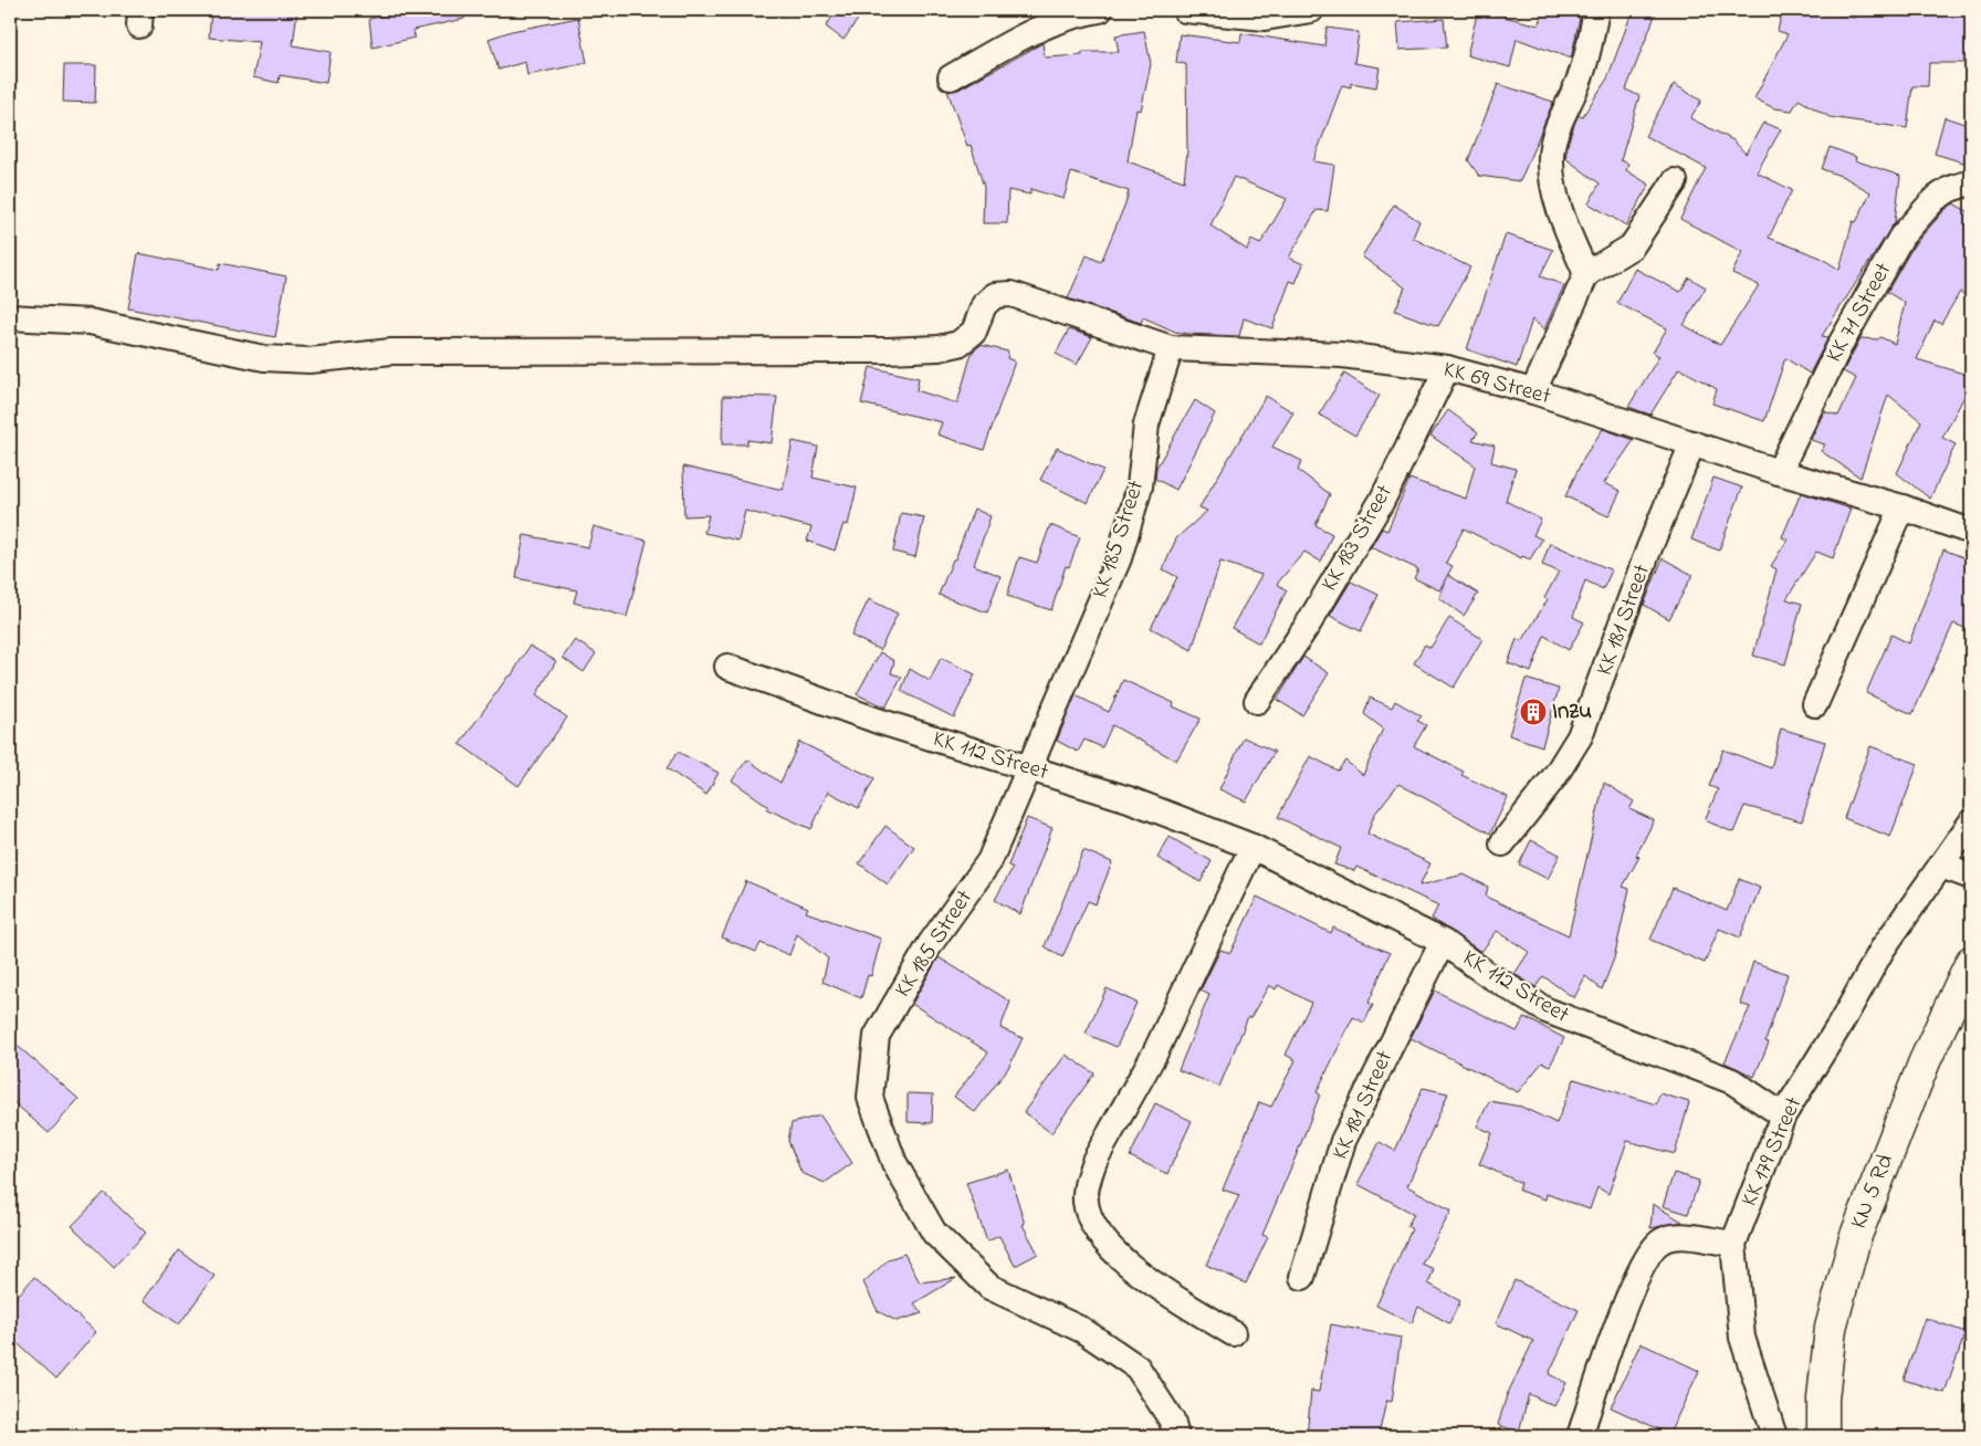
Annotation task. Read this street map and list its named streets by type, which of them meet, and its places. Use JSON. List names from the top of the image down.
{
  "streets": {
    "main road": ["KN 5 Rd"],
    "street": [
      "KK 71 Street",
      "KK 69 Street",
      "KK 183 Street",
      "KK 185 Street",
      "KK 181 Street",
      "KK 112 Street",
      "KK 179 Street"
    ]
  },
  "crossings": [
    ["KK 71 Street", "KK 69 Street"],
    ["KK 69 Street", "KK 183 Street"],
    ["KK 69 Street", "KK 185 Street"],
    ["KK 69 Street", "KK 181 Street"],
    ["KK 185 Street", "KK 112 Street"],
    ["KK 181 Street", "KK 112 Street"],
    ["KK 112 Street", "KK 179 Street"]
  ],
  "places": {
    "building": ["Inzu"]
  }
}
